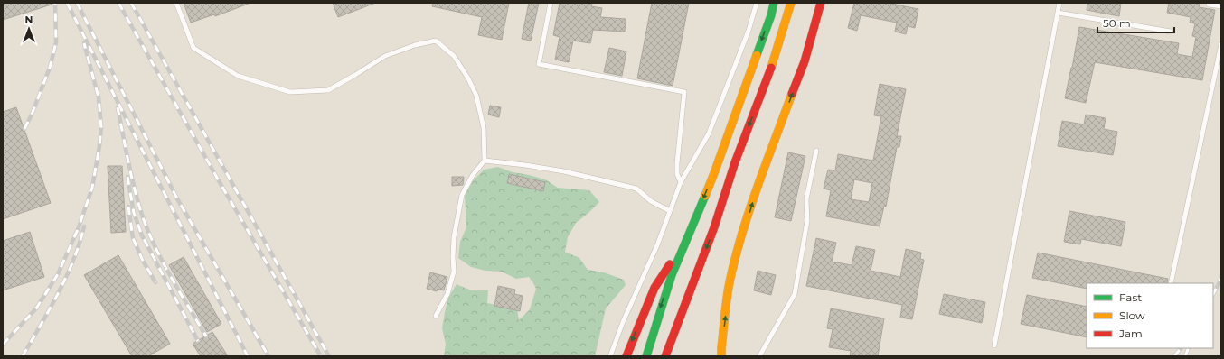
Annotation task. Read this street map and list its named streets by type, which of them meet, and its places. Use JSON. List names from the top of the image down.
{
  "legend": ["Fast", "Slow", "Jam"],
  "scale_bar": "50 m",
  "north": "top"
}
